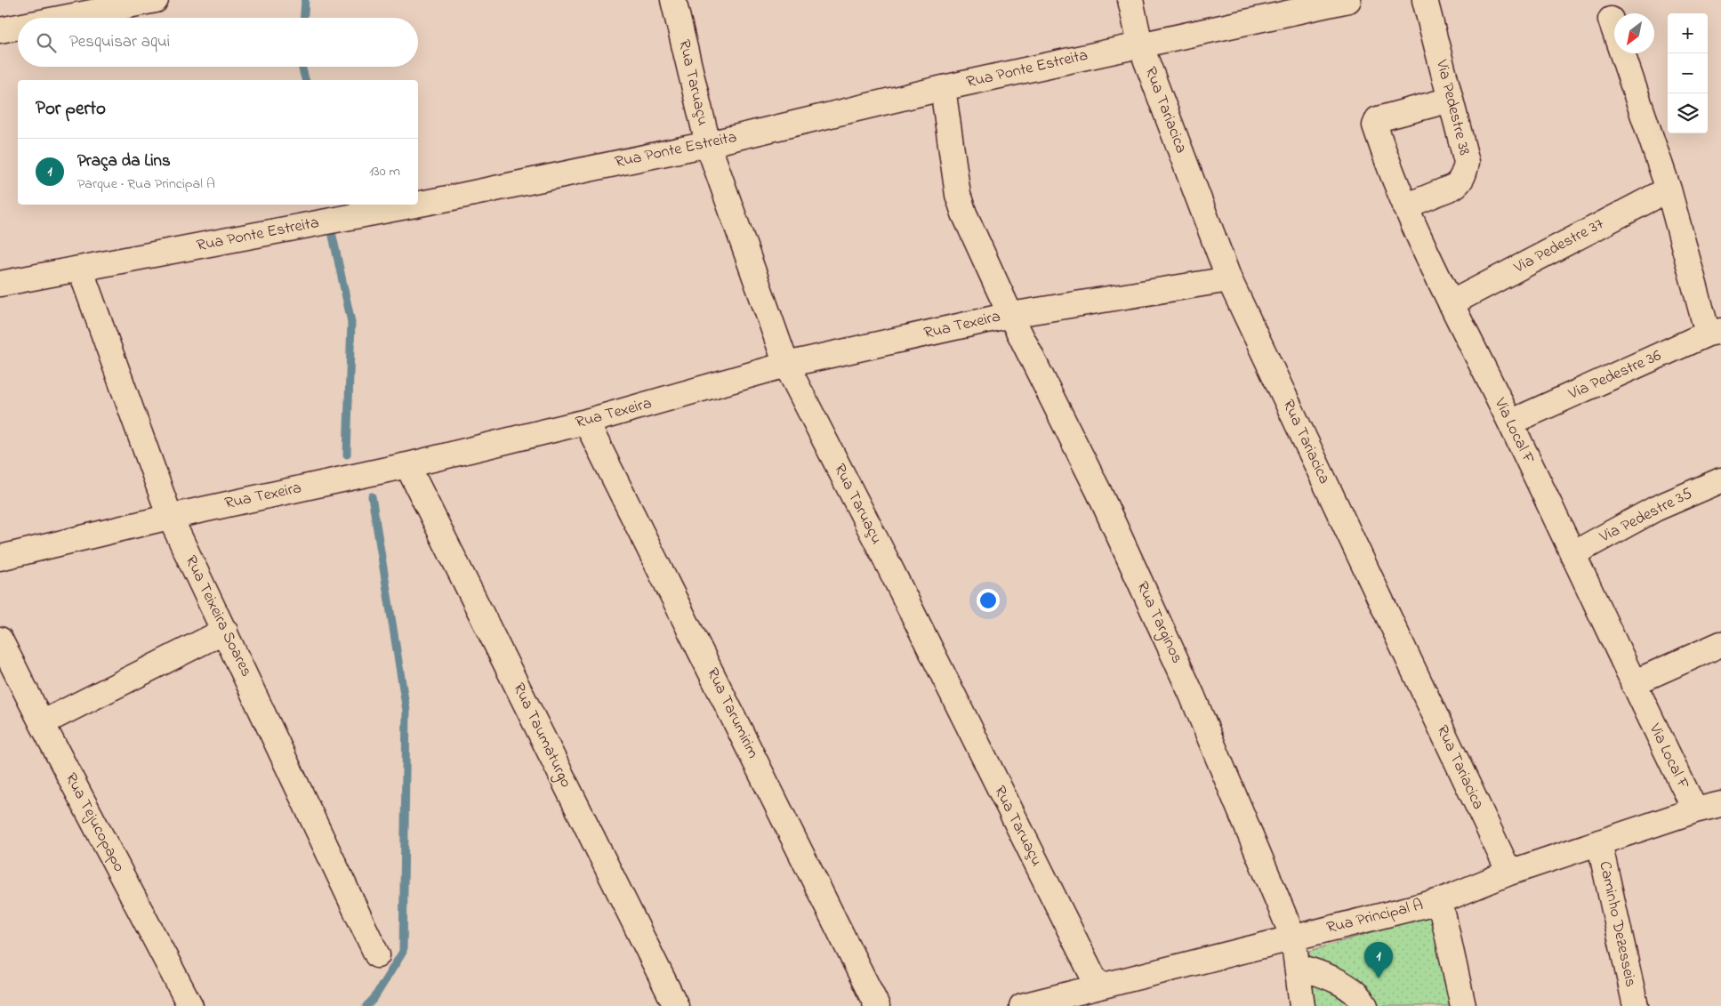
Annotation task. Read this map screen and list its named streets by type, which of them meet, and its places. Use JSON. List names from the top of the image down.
{
  "streets": {
    "street": [
      "Rua Ponte Estreita",
      "Rua Taruaçu",
      "Via Pedestre 38",
      "Rua Tariacica",
      "Via Pedestre 37",
      "Rua Texeira",
      "Via Pedestre 36",
      "Via Local F",
      "Via Pedestre 35",
      "Rua Teixeira Soares",
      "Rua Targinos",
      "Rua Tarumirim",
      "Rua Taumaturgo",
      "Rua Tejucopapo",
      "Rua Principal A",
      "Caminho Dezesseis"
    ]
  },
  "crossings": [
    ["Rua Ponte Estreita", "Rua Taruaçu"],
    ["Rua Ponte Estreita", "Rua Tariacica"],
    ["Rua Ponte Estreita", "Rua Teixeira Soares"],
    ["Rua Ponte Estreita", "Rua Targinos"],
    ["Rua Taruaçu", "Rua Texeira"],
    ["Rua Taruaçu", "Rua Principal A"],
    ["Via Pedestre 38", "Via Local F"],
    ["Rua Tariacica", "Rua Texeira"],
    ["Rua Tariacica", "Rua Principal A"],
    ["Via Pedestre 37", "Via Local F"],
    ["Rua Texeira", "Rua Teixeira Soares"],
    ["Rua Texeira", "Rua Targinos"],
    ["Rua Texeira", "Rua Tarumirim"],
    ["Rua Texeira", "Rua Taumaturgo"],
    ["Via Pedestre 36", "Via Local F"],
    ["Via Local F", "Via Pedestre 35"],
    ["Via Local F", "Rua Principal A"],
    ["Rua Targinos", "Rua Principal A"],
    ["Rua Principal A", "Caminho Dezesseis"]
  ],
  "north": "bottom left",
  "page": {
    "map_buttons": ["+", "−"],
    "search": "Pesquisar aqui",
    "heading": "Por perto",
    "list": [
      {
        "mark": "1",
        "name": "Praça da Lins",
        "note": "Parque · Rua Principal A",
        "value": "130 m"
      }
    ],
    "pins": "1"
  }
}
